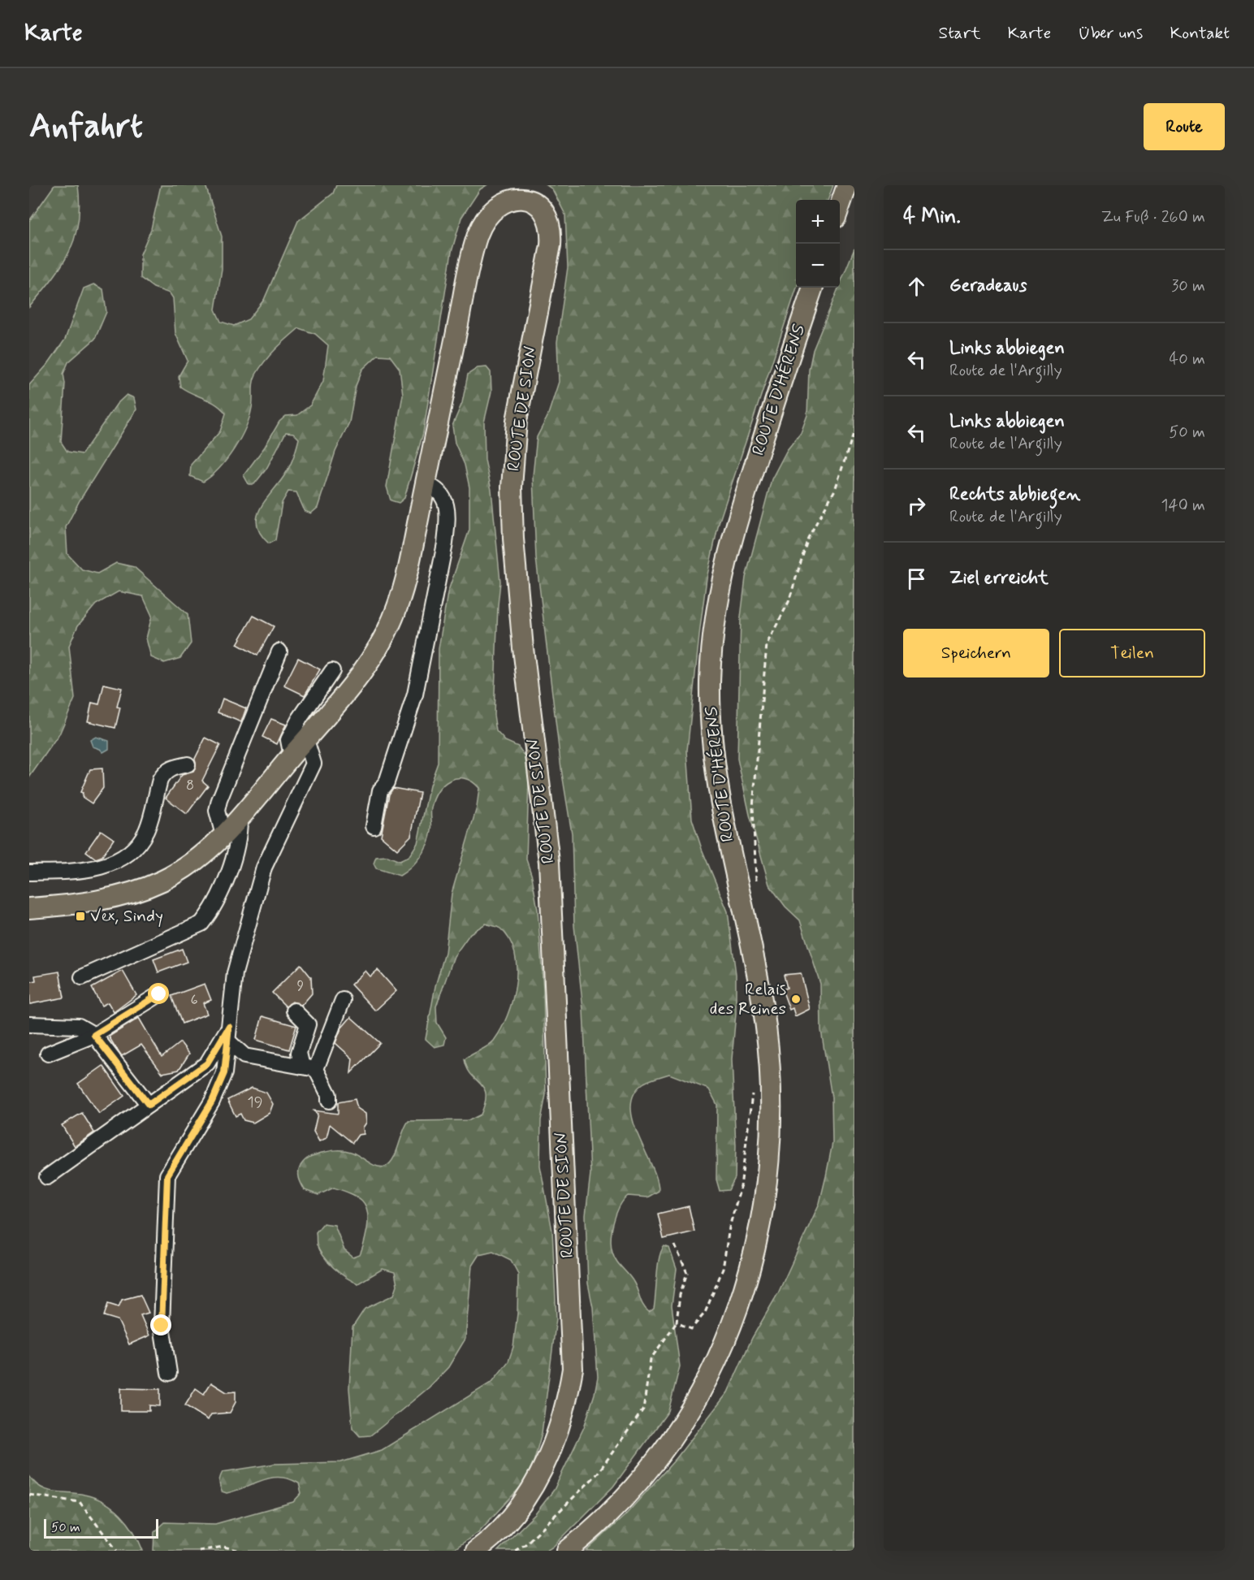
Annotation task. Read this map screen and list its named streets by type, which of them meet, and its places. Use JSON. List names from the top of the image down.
{
  "streets": {
    "main road": ["ROUTE D'HÉRENS", "ROUTE DE SION"]
  },
  "places": {
    "transit": ["Vex, Sindy"],
    "other": ["Relais des Reines"]
  },
  "house_numbers": [
    "8",
    "9",
    "6",
    "19"
  ],
  "scale_bar": "50 m",
  "page": {
    "header": "Karte",
    "nav": [
      "Start",
      "Karte",
      "Über uns",
      "Kontakt"
    ],
    "buttons": [
      "Route",
      ["Speichern", "Teilen"]
    ],
    "title": "Anfahrt",
    "heading": ["4 Min.", "Zu Fuß · 260 m"],
    "map_buttons": ["+", "−"],
    "list": [
      ["Geradeaus", "30 m"],
      ["Links abbiegen", "Route de l'Argilly", "40 m"],
      ["Links abbiegen", "Route de l'Argilly", "50 m"],
      ["Rechts abbiegen", "Route de l'Argilly", "140 m"],
      "Ziel erreicht"
    ],
    "scale": "50 m"
  }
}
